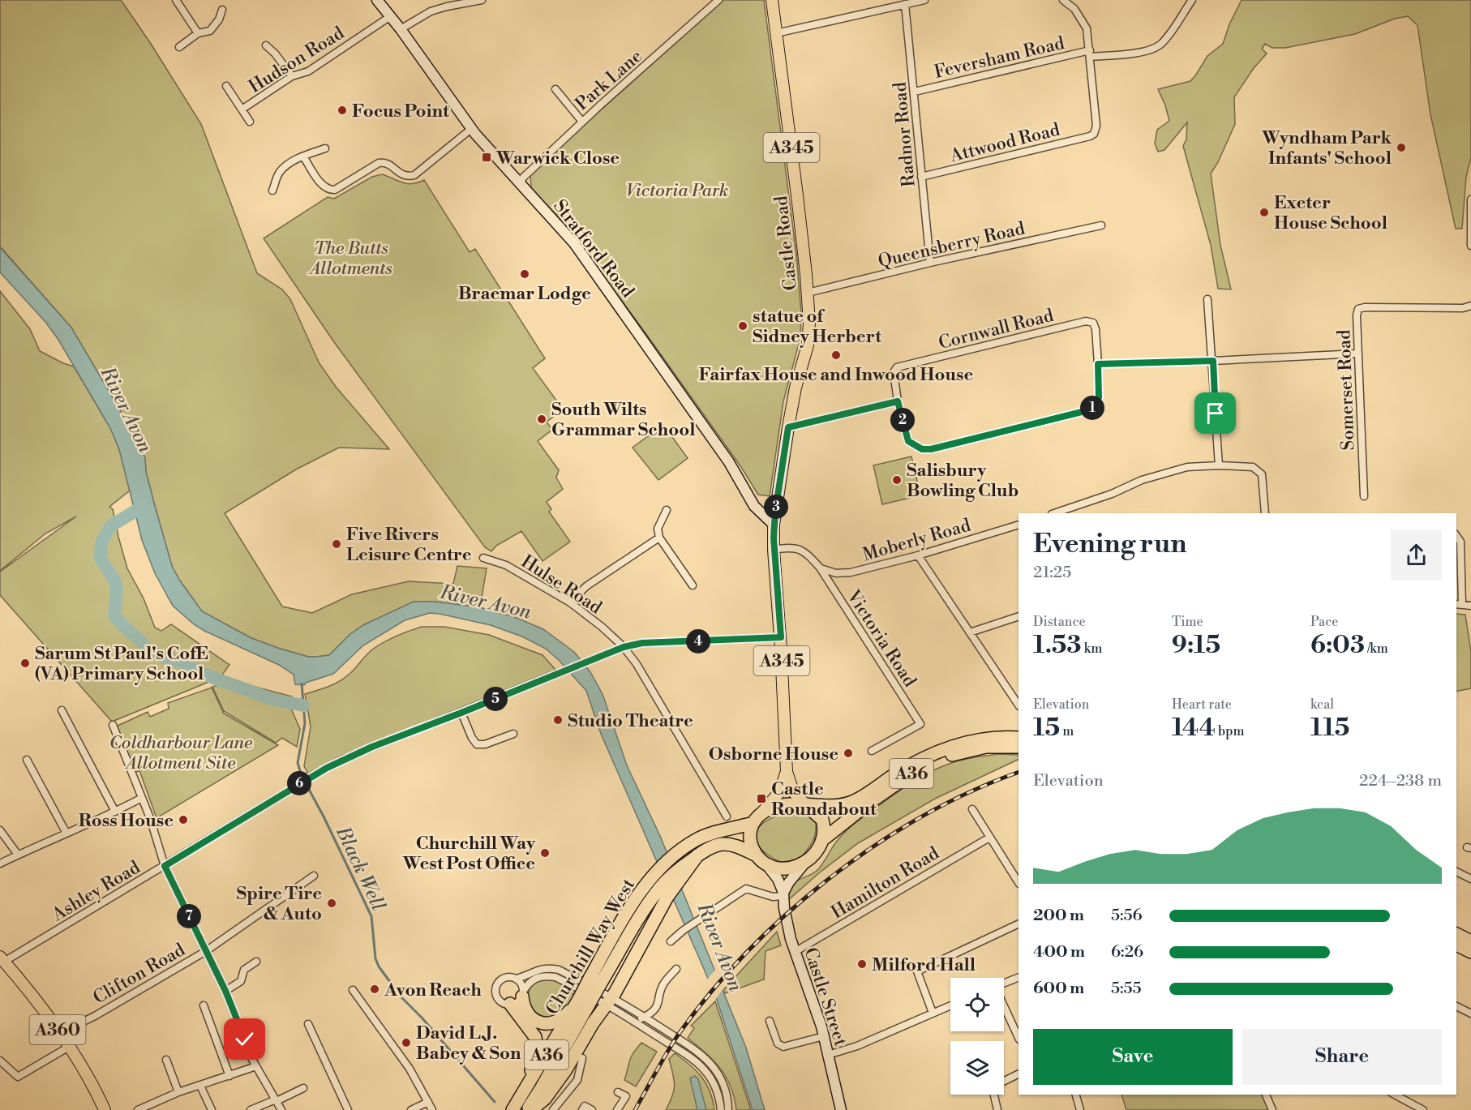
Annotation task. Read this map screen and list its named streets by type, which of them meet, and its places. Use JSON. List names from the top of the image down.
{
  "streets": {
    "highway": ["A36", "Churchill Way West"],
    "main road": ["A345", "Castle Road", "A360"],
    "street": [
      "Feversham Road",
      "Hudson Road",
      "Park Lane",
      "Radnor Road",
      "Attwood Road",
      "Queensberry Road",
      "Stratford Road",
      "Cornwall Road",
      "Somerset Road",
      "Moberly Road",
      "Hulse Road",
      "Victoria Road",
      "Hamilton Road",
      "Ashley Road",
      "Clifton Road",
      "Castle Street"
    ]
  },
  "crossings": [
    ["Feversham Road", "Radnor Road"],
    ["Feversham Road", "Attwood Road"],
    ["Hudson Road", "Stratford Road"],
    ["Park Lane", "Stratford Road"],
    ["Radnor Road", "Attwood Road"],
    ["Radnor Road", "Queensberry Road"],
    ["A345", "Castle Road"],
    ["A345", "A36"],
    ["A345", "Churchill Way West"],
    ["A345", "Castle Street"],
    ["Castle Road", "Queensberry Road"],
    ["Castle Road", "Stratford Road"],
    ["Castle Road", "Victoria Road"],
    ["Castle Road", "Ashley Road"],
    ["Moberly Road", "Victoria Road"],
    ["Hulse Road", "Ashley Road"],
    ["A36", "Churchill Way West"],
    ["A36", "Castle Street"],
    ["Hamilton Road", "Castle Street"],
    ["Ashley Road", "A360"],
    ["Churchill Way West", "Castle Street"],
    ["Clifton Road", "A360"]
  ],
  "water": ["River Avon", "Black Well"],
  "parks": ["Victoria Park", "The Butts Allotments", "Coldharbour Lane Allotment Site"],
  "places": {
    "other": [
      "Focus Point",
      "Wyndham Park Infants' School",
      "Exeter House School",
      "Braemar Lodge",
      "statue of Sidney Herbert",
      "Fairfax House and Inwood House",
      "South Wilts Grammar School",
      "Salisbury Bowling Club",
      "Five Rivers Leisure Centre",
      "Sarum St Paul's CofE (VA) Primary School",
      "Studio Theatre",
      "Osborne House",
      "Ross House",
      "Churchill Way West Post Office",
      "Spire Tire & Auto",
      "Milford Hall",
      "Avon Reach",
      "David L.J. Babey & Son"
    ],
    "transit": ["Warwick Close", "Castle Roundabout"]
  },
  "page": {
    "pins": [
      "1",
      "2",
      "3",
      "4",
      "5",
      "6",
      "7"
    ],
    "heading": ["Evening run", "21:25"],
    "stats": [
      ["Distance", "1.53 km"],
      ["Time", "9:15"],
      ["Pace", "6:03 /km"],
      ["Elevation", "15 m"],
      ["Heart rate", "144 bpm"],
      ["kcal", "115"]
    ],
    "chart": ["Elevation", "224–238 m"],
    "list": [
      {
        "name": "200 m",
        "note": "5:56"
      },
      {
        "name": "400 m",
        "note": "6:26"
      },
      {
        "name": "600 m",
        "note": "5:55"
      }
    ],
    "buttons": ["Save", "Share"]
  }
}
